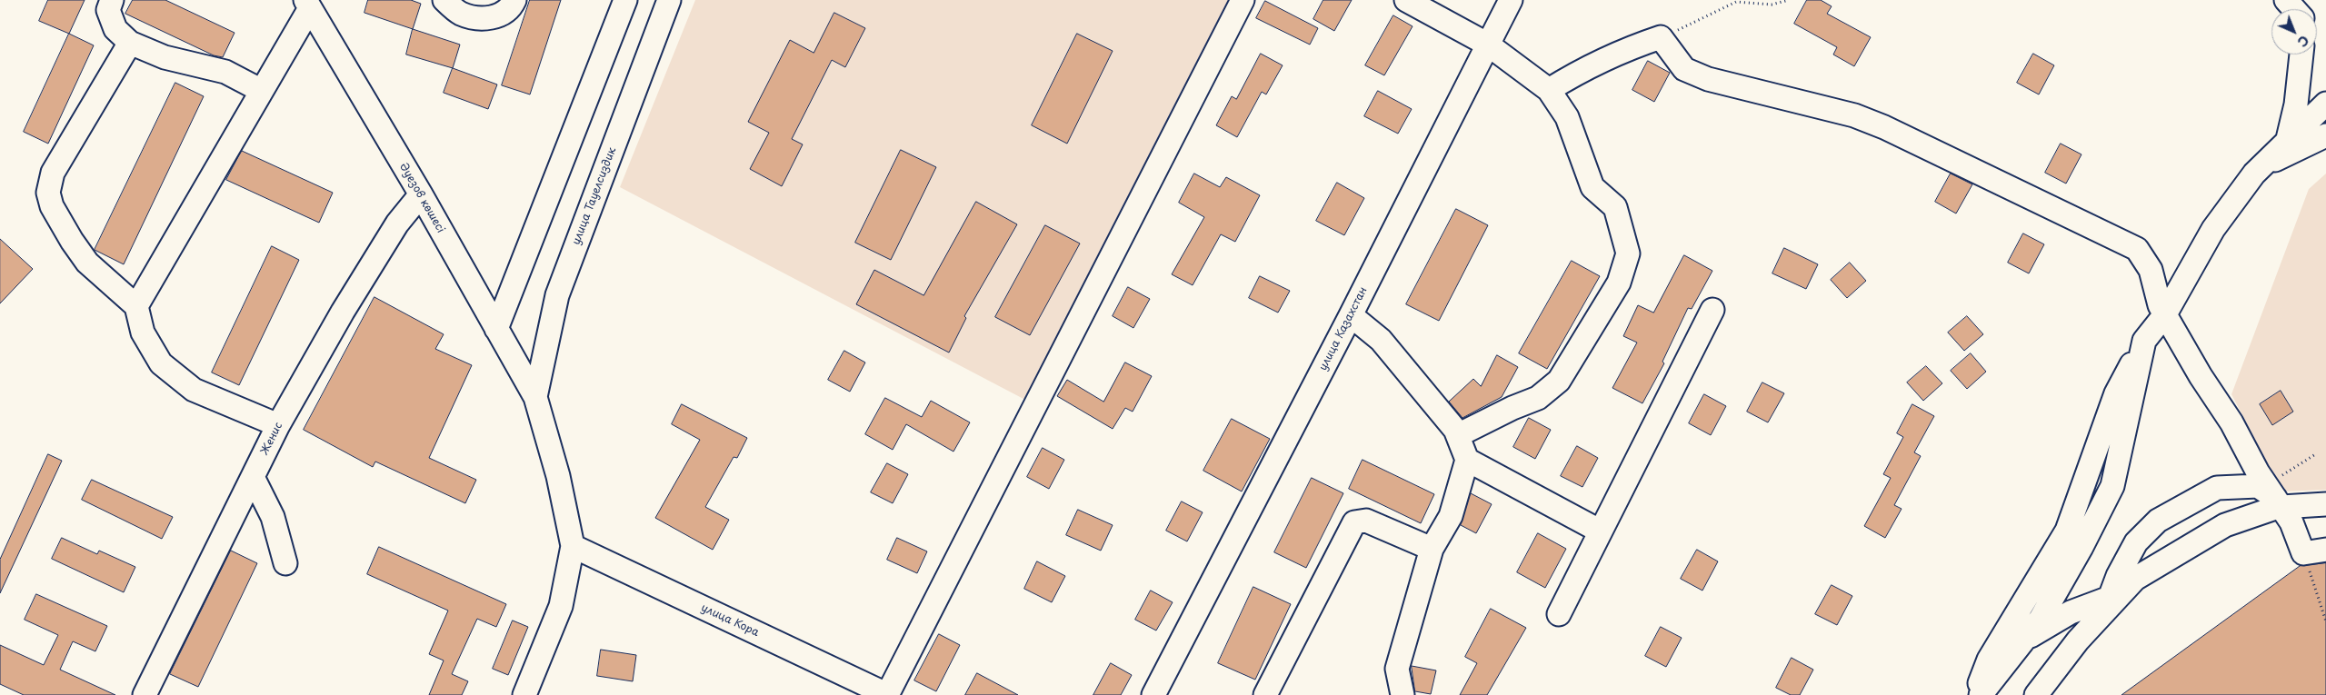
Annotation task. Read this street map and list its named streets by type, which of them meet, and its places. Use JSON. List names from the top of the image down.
{
  "streets": {
    "street": [
      "улица Тауелсиздик",
      "Әуезов көшесі",
      "улица Казахстан",
      "Женис",
      "улица Кора"
    ]
  },
  "crossings": [
    ["улица Тауелсиздик", "Әуезов көшесі"],
    ["Әуезов көшесі", "Женис"]
  ],
  "north": "bottom right"
}
